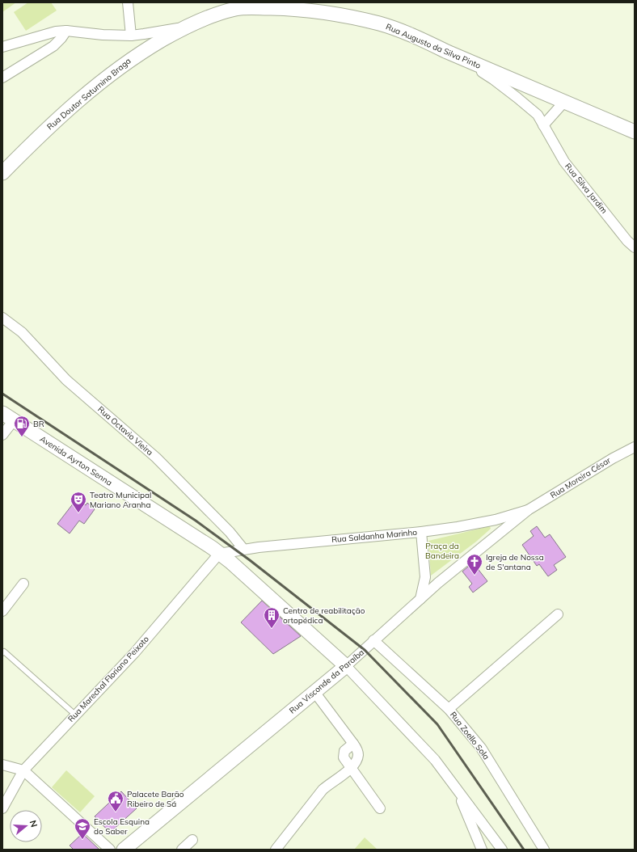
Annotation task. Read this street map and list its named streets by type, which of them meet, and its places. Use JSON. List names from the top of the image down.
{
  "streets": {
    "main road": [
      "Rua Augusto da Silva Pinto",
      "Rua Doutor Saturnino Braga",
      "Avenida Ayrton Senna",
      "Rua Visconde da Paraíba"
    ],
    "street": [
      "Rua Silva Jardim",
      "Rua Octavio Vieira",
      "Rua Moreira César",
      "Rua Saldanha Marinho",
      "Rua Marechal Floriano Peixoto",
      "Rua Zoello Sola"
    ]
  },
  "crossings": [
    ["Rua Augusto da Silva Pinto", "Rua Doutor Saturnino Braga"],
    ["Rua Augusto da Silva Pinto", "Rua Silva Jardim"],
    ["Rua Octavio Vieira", "Rua Saldanha Marinho"],
    ["Avenida Ayrton Senna", "Rua Saldanha Marinho"],
    ["Avenida Ayrton Senna", "Rua Marechal Floriano Peixoto"],
    ["Avenida Ayrton Senna", "Rua Visconde da Paraíba"],
    ["Rua Moreira César", "Rua Saldanha Marinho"],
    ["Rua Moreira César", "Rua Visconde da Paraíba"],
    ["Rua Saldanha Marinho", "Rua Marechal Floriano Peixoto"],
    ["Rua Saldanha Marinho", "Rua Visconde da Paraíba"],
    ["Rua Visconde da Paraíba", "Rua Zoello Sola"]
  ],
  "parks": ["Praça da Bandeira"],
  "places": {
    "fuel station": ["BR"],
    "theatre": ["Teatro Municipal Mariano Aranha"],
    "church": ["Igreja de Nossa de S'antana"],
    "building": ["Centro de reabilitação ortopédica"],
    "public building": ["Palacete Barão Ribeiro de Sá"],
    "school or university": ["Escola Esquina do Saber"]
  },
  "north": "right"
}
